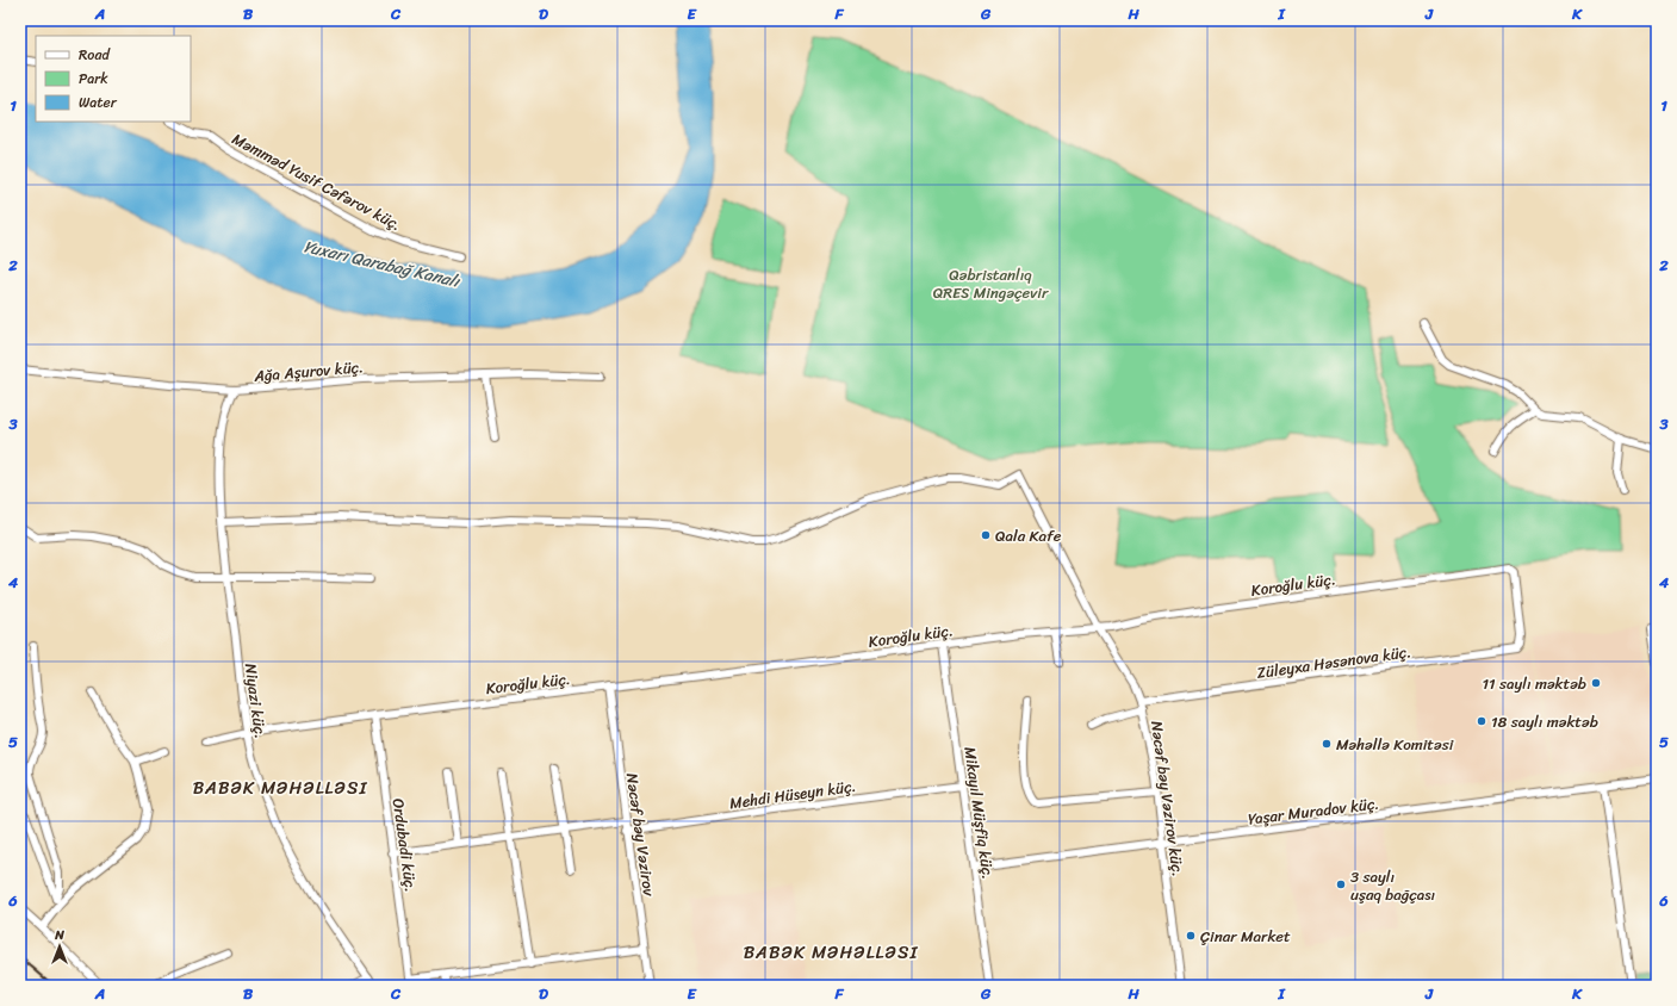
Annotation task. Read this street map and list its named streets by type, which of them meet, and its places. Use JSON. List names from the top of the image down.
{
  "streets": {
    "street": [
      "Məmməd Yusif Cəfərov küç.",
      "Ağa Aşurov küç.",
      "Koroğlu küç.",
      "Züleyxa Həsənova küç.",
      "Niyazi küç.",
      "Mehdi Hüseyn küç.",
      "Nəcəf bəy Vəzirov küç.",
      "Yaşar Muradov küç.",
      "Mikayıl Müşfiq küç.",
      "Nəcəf bəy Vəzirov",
      "Ordubadi küç."
    ]
  },
  "crossings": [
    ["Ağa Aşurov küç.", "Niyazi küç."],
    ["Koroğlu küç.", "Züleyxa Həsənova küç."],
    ["Koroğlu küç.", "Niyazi küç."],
    ["Koroğlu küç.", "Nəcəf bəy Vəzirov küç."],
    ["Koroğlu küç.", "Mikayıl Müşfiq küç."],
    ["Koroğlu küç.", "Nəcəf bəy Vəzirov"],
    ["Koroğlu küç.", "Ordubadi küç."],
    ["Züleyxa Həsənova küç.", "Nəcəf bəy Vəzirov küç."],
    ["Niyazi küç.", "Nəcəf bəy Vəzirov küç."],
    ["Mehdi Hüseyn küç.", "Mikayıl Müşfiq küç."],
    ["Mehdi Hüseyn küç.", "Nəcəf bəy Vəzirov"],
    ["Nəcəf bəy Vəzirov küç.", "Yaşar Muradov küç."],
    ["Yaşar Muradov küç.", "Mikayıl Müşfiq küç."],
    ["Nəcəf bəy Vəzirov", "Ordubadi küç."]
  ],
  "districts": ["BABƏK MƏHƏLLƏSI", "BABƏK MƏHƏLLƏSI"],
  "water": ["Yuxarı Qarabağ Kanalı"],
  "parks": ["Qəbristanlıq QRES Mingəçevir"],
  "places": [
    "Qala Kafe",
    "11 saylı məktəb",
    "18 saylı məktəb",
    "Məhəllə Komitəsi",
    "3 saylı uşaq bağçası",
    "Çinar Market"
  ],
  "legend": ["Road", "Park", "Water"],
  "north": "top",
  "grid": {
    "columns": [
      "A",
      "B",
      "C",
      "D",
      "E",
      "F",
      "G",
      "H",
      "I",
      "J",
      "K"
    ],
    "rows": [
      "1",
      "2",
      "3",
      "4",
      "5",
      "6"
    ]
  }
}
